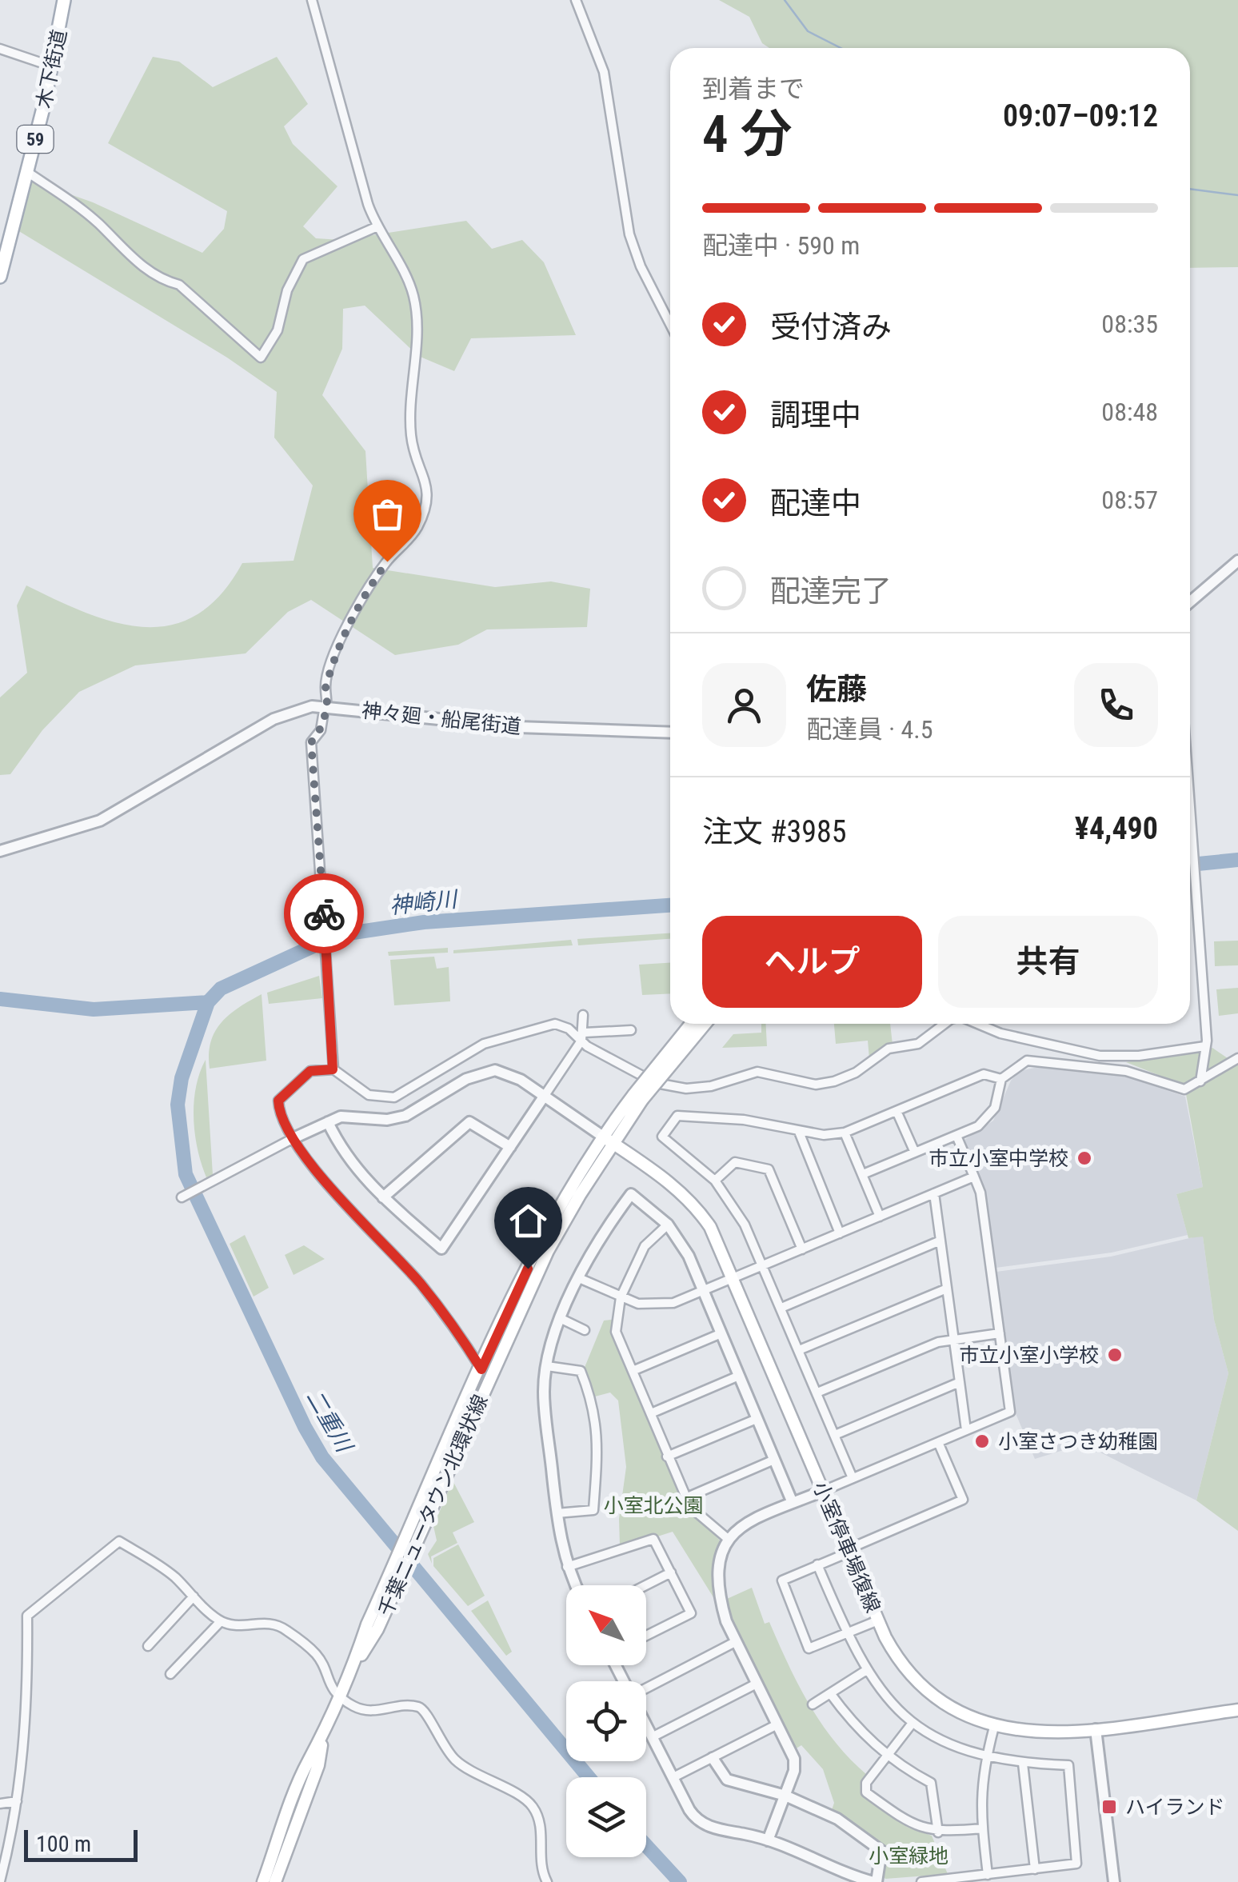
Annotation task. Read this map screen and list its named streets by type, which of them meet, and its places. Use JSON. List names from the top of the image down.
{
  "streets": {
    "main road": [
      "木下街道",
      "59",
      "千葉ニュータウン北環状線",
      "小室停車場復線"
    ],
    "street": ["神々廻・船尾街道"]
  },
  "crossings": [
    ["千葉ニュータウン北環状線", "小室停車場復線"]
  ],
  "water": ["神崎川", "二重川"],
  "parks": ["小室北公園", "小室緑地"],
  "places": {
    "other": ["市立小室中学校", "市立小室小学校", "小室さつき幼稚園"],
    "transit": ["ハイランド"]
  },
  "scale_bar": "100 m",
  "north": "top left",
  "page": {
    "heading": ["4 分", "到着まで", "09:07–09:12"],
    "panel": [
      "佐藤",
      "配達員 · 4.5",
      "注文 #3985",
      "¥4,490"
    ],
    "bar": "配達中 · 590 m",
    "list": [
      ["受付済み", "08:35"],
      ["調理中", "08:48"],
      ["配達中", "08:57"],
      "配達完了"
    ],
    "buttons": ["ヘルプ", "共有"],
    "scale": "100 m"
  }
}
